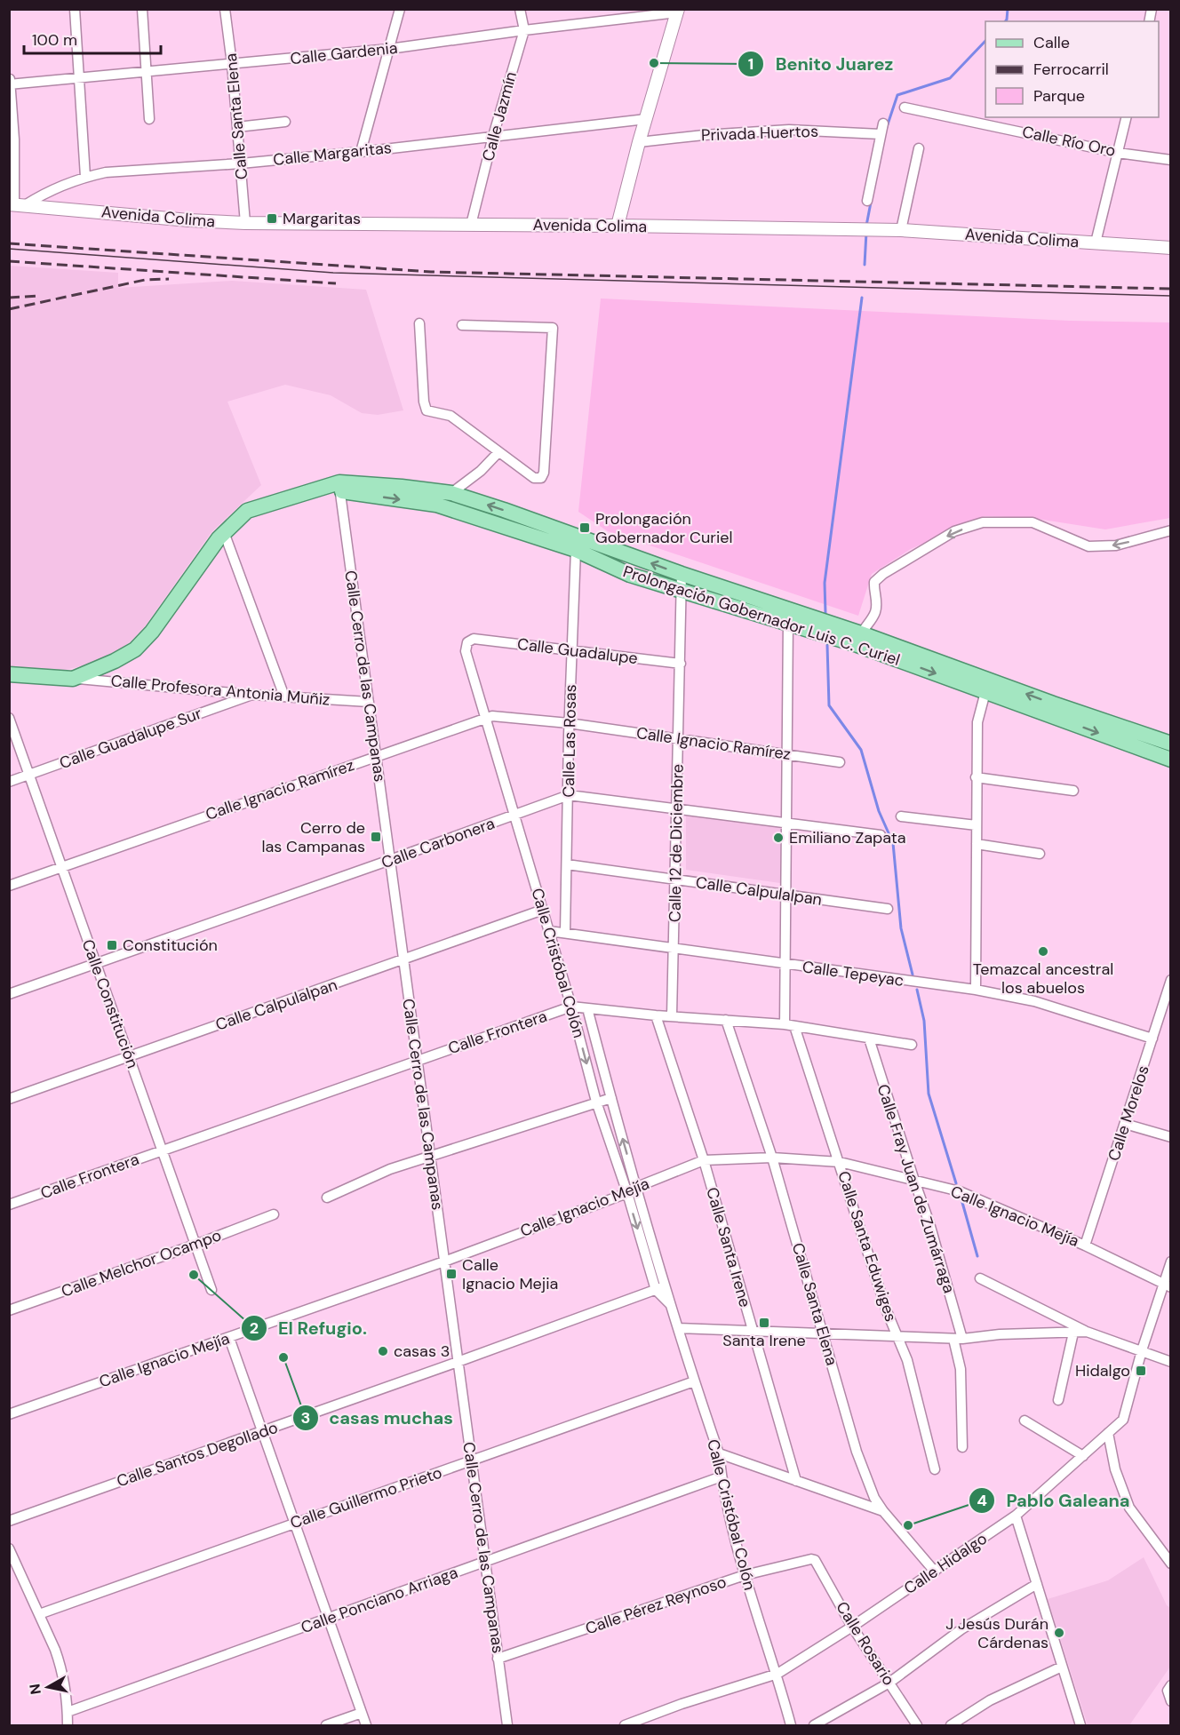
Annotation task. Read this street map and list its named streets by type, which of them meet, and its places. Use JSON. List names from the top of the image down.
{
  "streets": {
    "main road": ["Prolongación Gobernador Luis C. Curiel"],
    "street": [
      "Calle Gardenia",
      "Calle Santa Elena",
      "Calle Jazmín",
      "Privada Huertos",
      "Calle Río Oro",
      "Calle Margaritas",
      "Avenida Colima",
      "Calle Guadalupe",
      "Calle Cerro de las Campanas",
      "Calle Profesora Antonia Muñiz",
      "Calle Guadalupe Sur",
      "Calle Las Rosas",
      "Calle Ignacio Ramírez",
      "Calle Carbonera",
      "Calle 12 de Diciembre",
      "Calle Calpulalpan",
      "Calle Cristóbal Colón",
      "Calle Tepeyac",
      "Calle Constitución",
      "Calle Frontera",
      "Calle Morelos",
      "Calle Fray Juan de Zumárraga",
      "Calle Ignacio Mejía",
      "Calle Santa Eduwiges",
      "Calle Santa Irene",
      "Calle Melchor Ocampo",
      "Calle Santos Degollado",
      "Calle Guillermo Prieto",
      "Calle Hidalgo",
      "Calle Ponciano Arriaga",
      "Calle Pérez Reynoso",
      "Calle Rosario"
    ]
  },
  "crossings": [
    ["Calle Gardenia", "Calle Santa Elena"],
    ["Calle Gardenia", "Calle Jazmín"],
    ["Calle Santa Elena", "Calle Margaritas"],
    ["Calle Santa Elena", "Avenida Colima"],
    ["Calle Santa Elena", "Calle Ignacio Mejía"],
    ["Calle Santa Elena", "Calle Hidalgo"],
    ["Calle Jazmín", "Calle Margaritas"],
    ["Calle Jazmín", "Avenida Colima"],
    ["Calle Margaritas", "Avenida Colima"],
    ["Prolongación Gobernador Luis C. Curiel", "Calle Cerro de las Campanas"],
    ["Prolongación Gobernador Luis C. Curiel", "Calle Profesora Antonia Muñiz"],
    ["Prolongación Gobernador Luis C. Curiel", "Calle Las Rosas"],
    ["Prolongación Gobernador Luis C. Curiel", "Calle 12 de Diciembre"],
    ["Prolongación Gobernador Luis C. Curiel", "Calle Santa Eduwiges"],
    ["Calle Guadalupe", "Calle Las Rosas"],
    ["Calle Guadalupe", "Calle 12 de Diciembre"],
    ["Calle Guadalupe", "Calle Cristóbal Colón"],
    ["Calle Cerro de las Campanas", "Calle Profesora Antonia Muñiz"],
    ["Calle Cerro de las Campanas", "Calle Ignacio Ramírez"],
    ["Calle Cerro de las Campanas", "Calle Carbonera"],
    ["Calle Cerro de las Campanas", "Calle Calpulalpan"],
    ["Calle Cerro de las Campanas", "Calle Frontera"],
    ["Calle Cerro de las Campanas", "Calle Ignacio Mejía"],
    ["Calle Cerro de las Campanas", "Calle Santos Degollado"],
    ["Calle Cerro de las Campanas", "Calle Guillermo Prieto"],
    ["Calle Cerro de las Campanas", "Calle Ponciano Arriaga"],
    ["Calle Cerro de las Campanas", "Calle Pérez Reynoso"],
    ["Calle Profesora Antonia Muñiz", "Calle Guadalupe Sur"],
    ["Calle Guadalupe Sur", "Calle Constitución"],
    ["Calle Las Rosas", "Calle Ignacio Ramírez"],
    ["Calle Las Rosas", "Calle Carbonera"],
    ["Calle Las Rosas", "Calle Calpulalpan"],
    ["Calle Las Rosas", "Calle Tepeyac"],
    ["Calle Ignacio Ramírez", "Calle 12 de Diciembre"],
    ["Calle Ignacio Ramírez", "Calle Cristóbal Colón"],
    ["Calle Ignacio Ramírez", "Calle Constitución"],
    ["Calle Ignacio Ramírez", "Calle Santa Eduwiges"],
    ["Calle Carbonera", "Calle 12 de Diciembre"],
    ["Calle Carbonera", "Calle Cristóbal Colón"],
    ["Calle Carbonera", "Calle Constitución"],
    ["Calle Carbonera", "Calle Santa Eduwiges"],
    ["Calle 12 de Diciembre", "Calle Calpulalpan"],
    ["Calle 12 de Diciembre", "Calle Tepeyac"],
    ["Calle Calpulalpan", "Calle Cristóbal Colón"],
    ["Calle Calpulalpan", "Calle Constitución"],
    ["Calle Calpulalpan", "Calle Santa Eduwiges"],
    ["Calle Cristóbal Colón", "Calle Tepeyac"],
    ["Calle Cristóbal Colón", "Calle Frontera"],
    ["Calle Cristóbal Colón", "Calle Ignacio Mejía"],
    ["Calle Cristóbal Colón", "Calle Santos Degollado"],
    ["Calle Cristóbal Colón", "Calle Guillermo Prieto"],
    ["Calle Cristóbal Colón", "Calle Hidalgo"],
    ["Calle Cristóbal Colón", "Calle Ponciano Arriaga"],
    ["Calle Cristóbal Colón", "Calle Pérez Reynoso"],
    ["Calle Tepeyac", "Calle Morelos"],
    ["Calle Tepeyac", "Calle Santa Eduwiges"],
    ["Calle Constitución", "Calle Frontera"],
    ["Calle Constitución", "Calle Melchor Ocampo"],
    ["Calle Morelos", "Calle Ignacio Mejía"],
    ["Calle Fray Juan de Zumárraga", "Calle Ignacio Mejía"],
    ["Calle Ignacio Mejía", "Calle Santa Eduwiges"],
    ["Calle Ignacio Mejía", "Calle Santa Irene"],
    ["Calle Ignacio Mejía", "Calle Hidalgo"],
    ["Calle Hidalgo", "Calle Rosario"],
    ["Calle Pérez Reynoso", "Calle Rosario"]
  ],
  "places": {
    "other": [
      "Benito Juarez",
      "Emiliano Zapata",
      "Temazcal ancestral los abuelos",
      "El Refugio.",
      "casas 3",
      "casas muchas",
      "Pablo Galeana",
      "J Jesús Durán Cárdenas"
    ],
    "transit": [
      "Margaritas",
      "Prolongación Gobernador Curiel",
      "Cerro de las Campanas",
      "Constitución",
      "Calle Ignacio Mejia",
      "Santa Irene",
      "Hidalgo"
    ]
  },
  "legend": ["Calle", "Ferrocarril", "Parque"],
  "scale_bar": "100 m",
  "north": "left"
}
